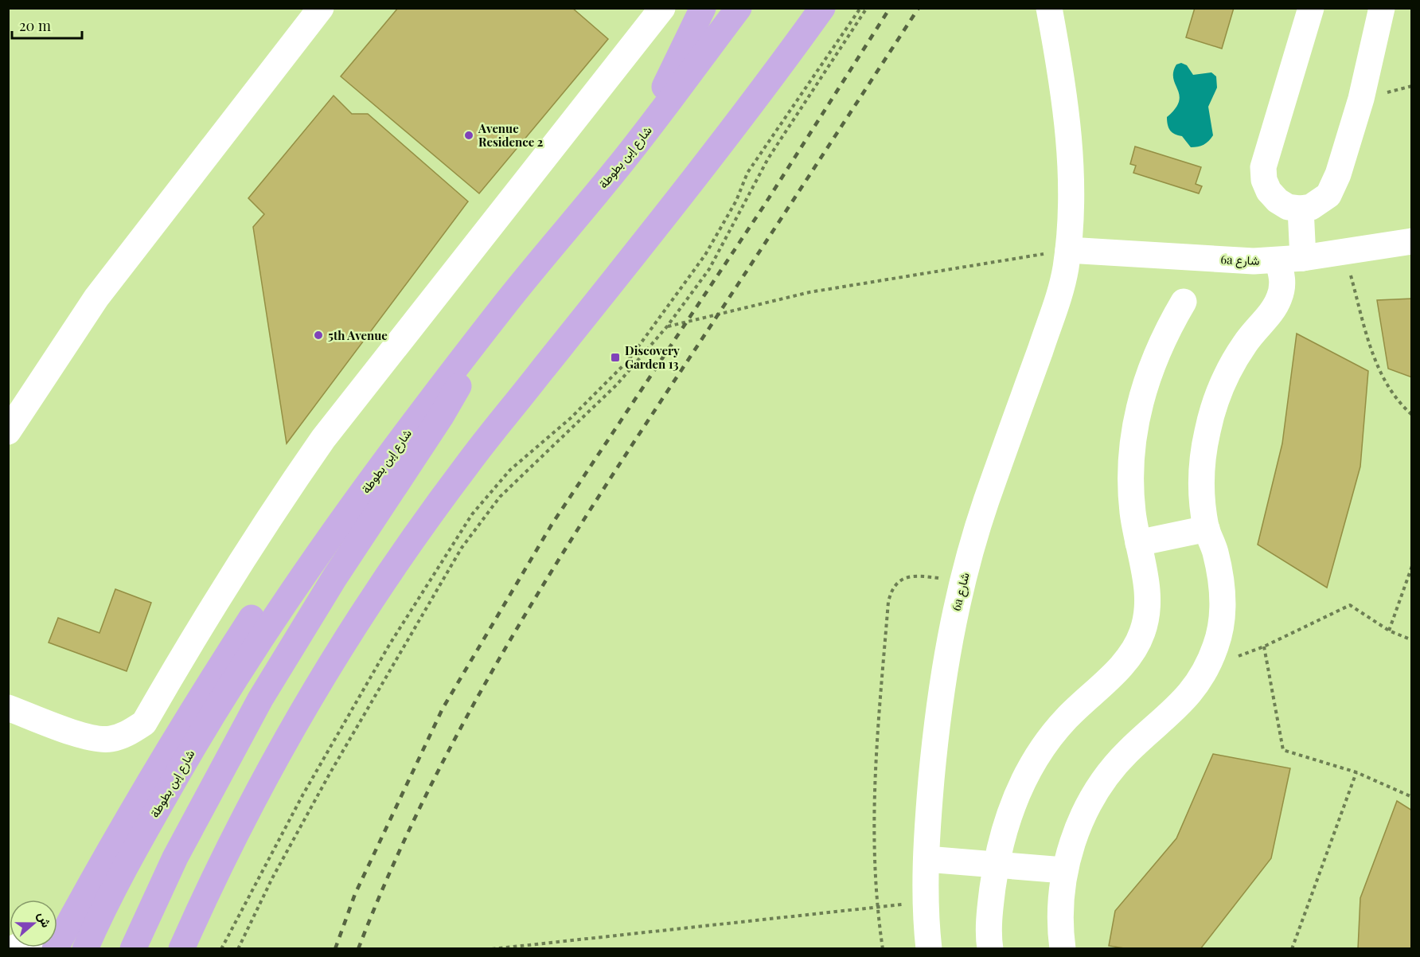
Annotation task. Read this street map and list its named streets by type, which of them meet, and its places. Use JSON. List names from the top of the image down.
{
  "streets": {
    "main road": ["شارع إبن بطوطة"],
    "street": ["6a شارع"]
  },
  "places": {
    "other": ["Avenue Residence 2", "5th Avenue"],
    "transit": ["Discovery Garden 13"]
  },
  "scale_bar": "20 m",
  "north": "right"
}
